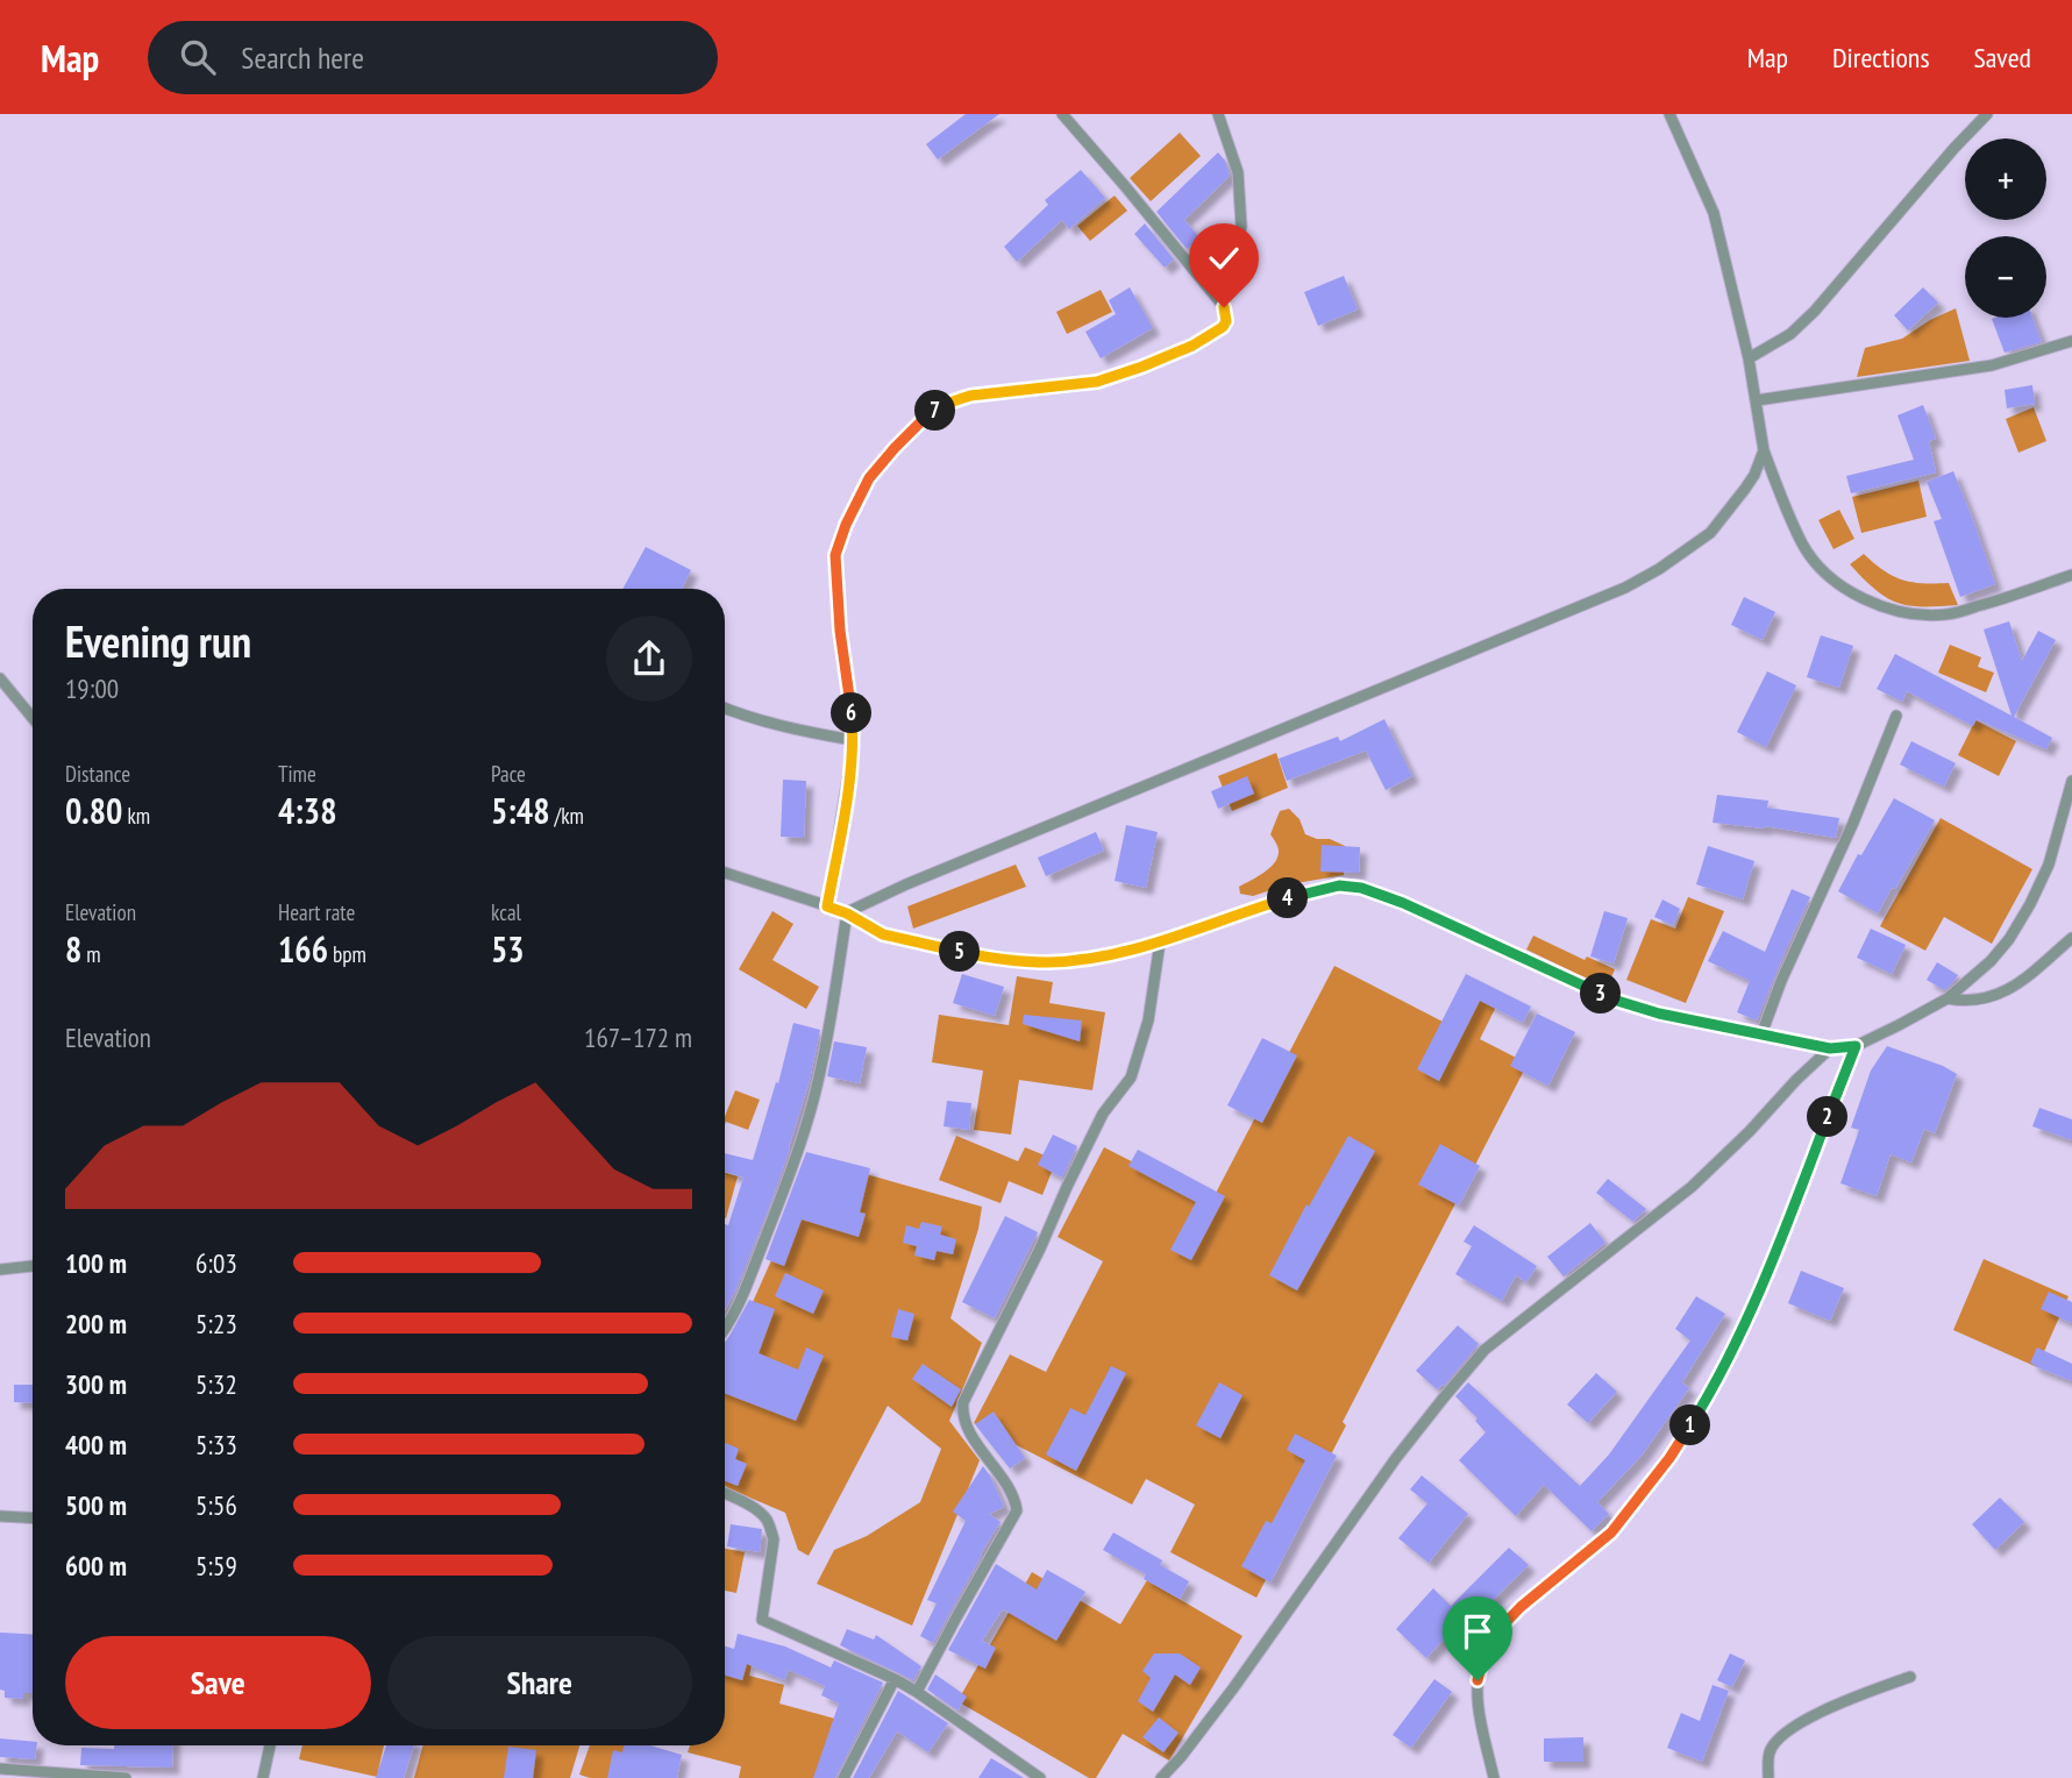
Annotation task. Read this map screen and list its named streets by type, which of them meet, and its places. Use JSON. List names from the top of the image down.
{
  "page": {
    "header": "Map",
    "search": "Search here",
    "nav": ["Map", "Directions", "Saved"],
    "map_buttons": ["+", "−"],
    "pins": [
      "7",
      "6",
      "4",
      "5",
      "3",
      "2",
      "1"
    ],
    "heading": ["Evening run", "19:00"],
    "stats": [
      ["Distance", "0.80 km"],
      ["Time", "4:38"],
      ["Pace", "5:48 /km"],
      ["Elevation", "8 m"],
      ["Heart rate", "166 bpm"],
      ["kcal", "53"]
    ],
    "chart": ["Elevation", "167–172 m"],
    "list": [
      {
        "name": "100 m",
        "note": "6:03"
      },
      {
        "name": "200 m",
        "note": "5:23"
      },
      {
        "name": "300 m",
        "note": "5:32"
      },
      {
        "name": "400 m",
        "note": "5:33"
      },
      {
        "name": "500 m",
        "note": "5:56"
      },
      {
        "name": "600 m",
        "note": "5:59"
      }
    ],
    "buttons": ["Save", "Share"]
  }
}
